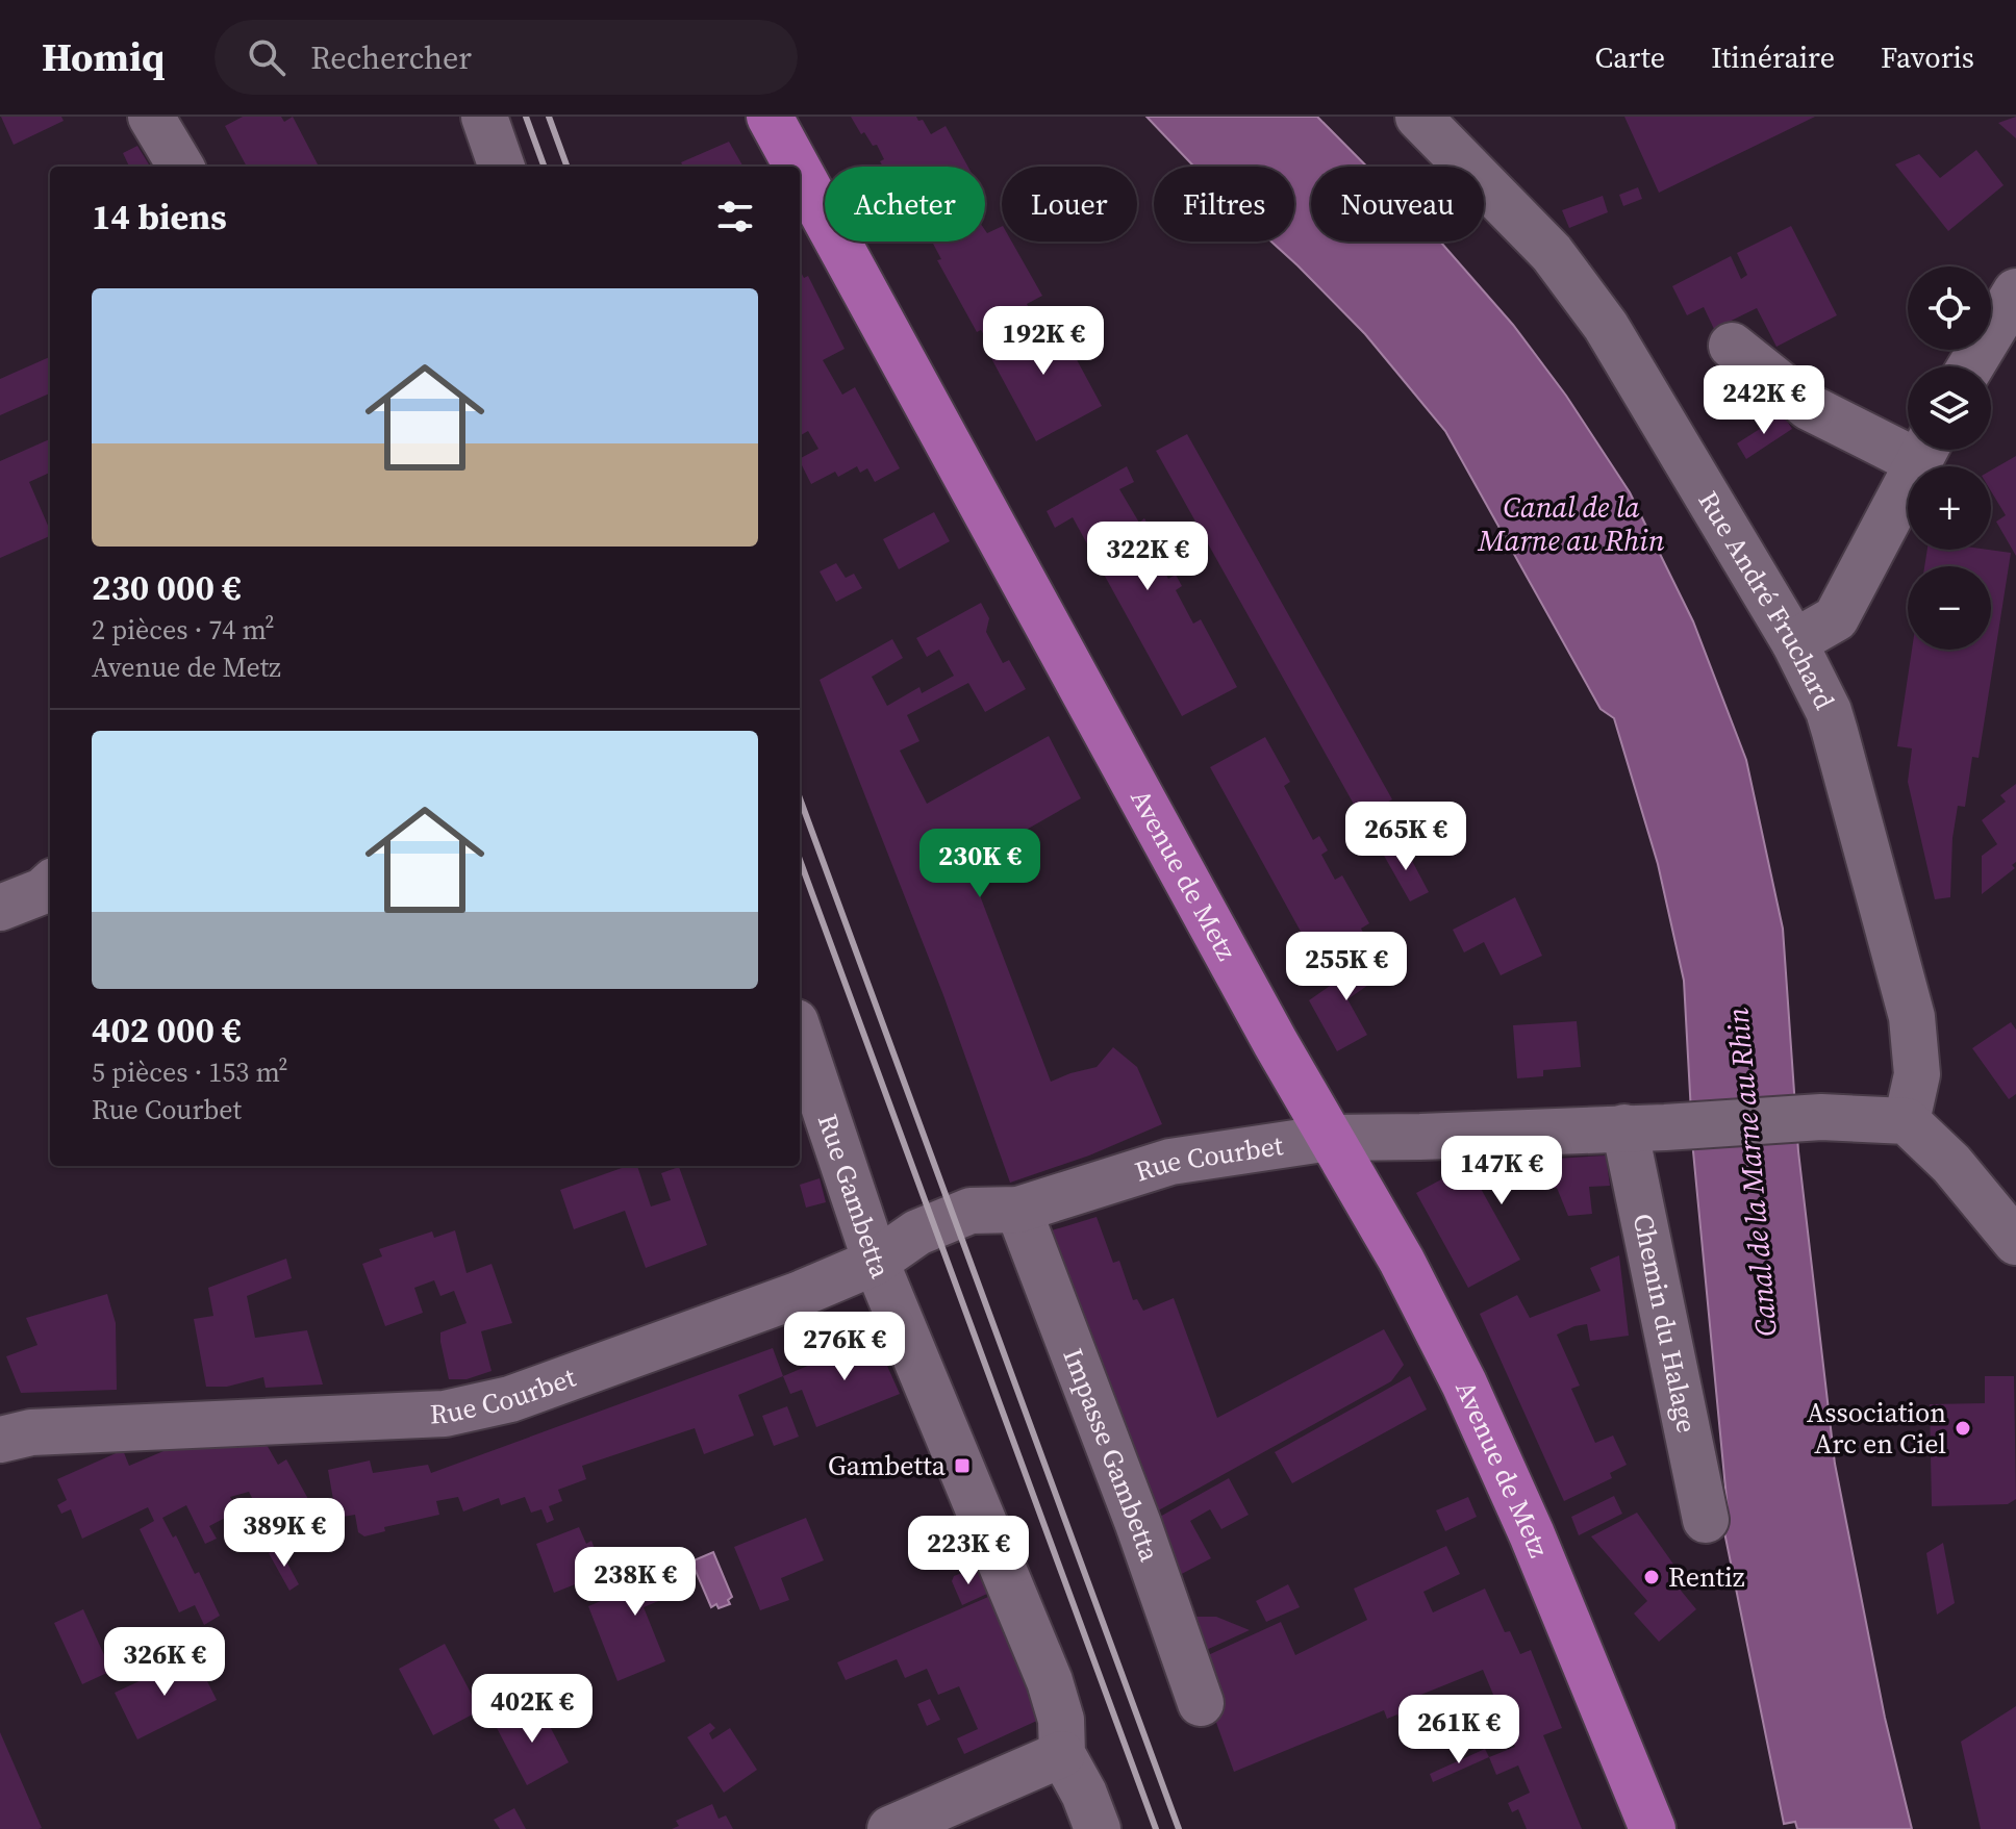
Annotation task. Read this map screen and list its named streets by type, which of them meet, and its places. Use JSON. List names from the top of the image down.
{
  "streets": {
    "main road": ["Avenue de Metz"],
    "street": [
      "Rue André Fruchard",
      "Rue Courbet",
      "Rue Gambetta",
      "Chemin du Halage",
      "Impasse Gambetta"
    ]
  },
  "crossings": [
    ["Rue André Fruchard", "Rue Courbet"],
    ["Avenue de Metz", "Rue Courbet"],
    ["Rue Courbet", "Rue Gambetta"],
    ["Rue Courbet", "Chemin du Halage"],
    ["Rue Courbet", "Impasse Gambetta"]
  ],
  "water": ["Canal de la Marne au Rhin"],
  "places": {
    "other": ["Association Arc en Ciel", "Rentiz"],
    "transit": ["Gambetta"]
  },
  "page": {
    "header": "Homiq",
    "search": "Rechercher",
    "nav": ["Carte", "Itinéraire", "Favoris"],
    "chip": [
      "Acheter",
      "Louer",
      "Filtres",
      "Nouveau"
    ],
    "heading": "14 biens",
    "map_buttons": ["+", "−"],
    "list": [
      {
        "name": "230 000 €",
        "note": "2 pièces · 74 m² · Avenue de Metz"
      },
      {
        "name": "402 000 €",
        "note": "5 pièces · 153 m² · Rue Courbet"
      }
    ],
    "price": [
      "192K €",
      "242K €",
      "322K €",
      "265K €",
      "230K €",
      "255K €",
      "147K €",
      "276K €",
      "389K €",
      "223K €",
      "238K €",
      "326K €",
      "402K €",
      "261K €"
    ]
  }
}
